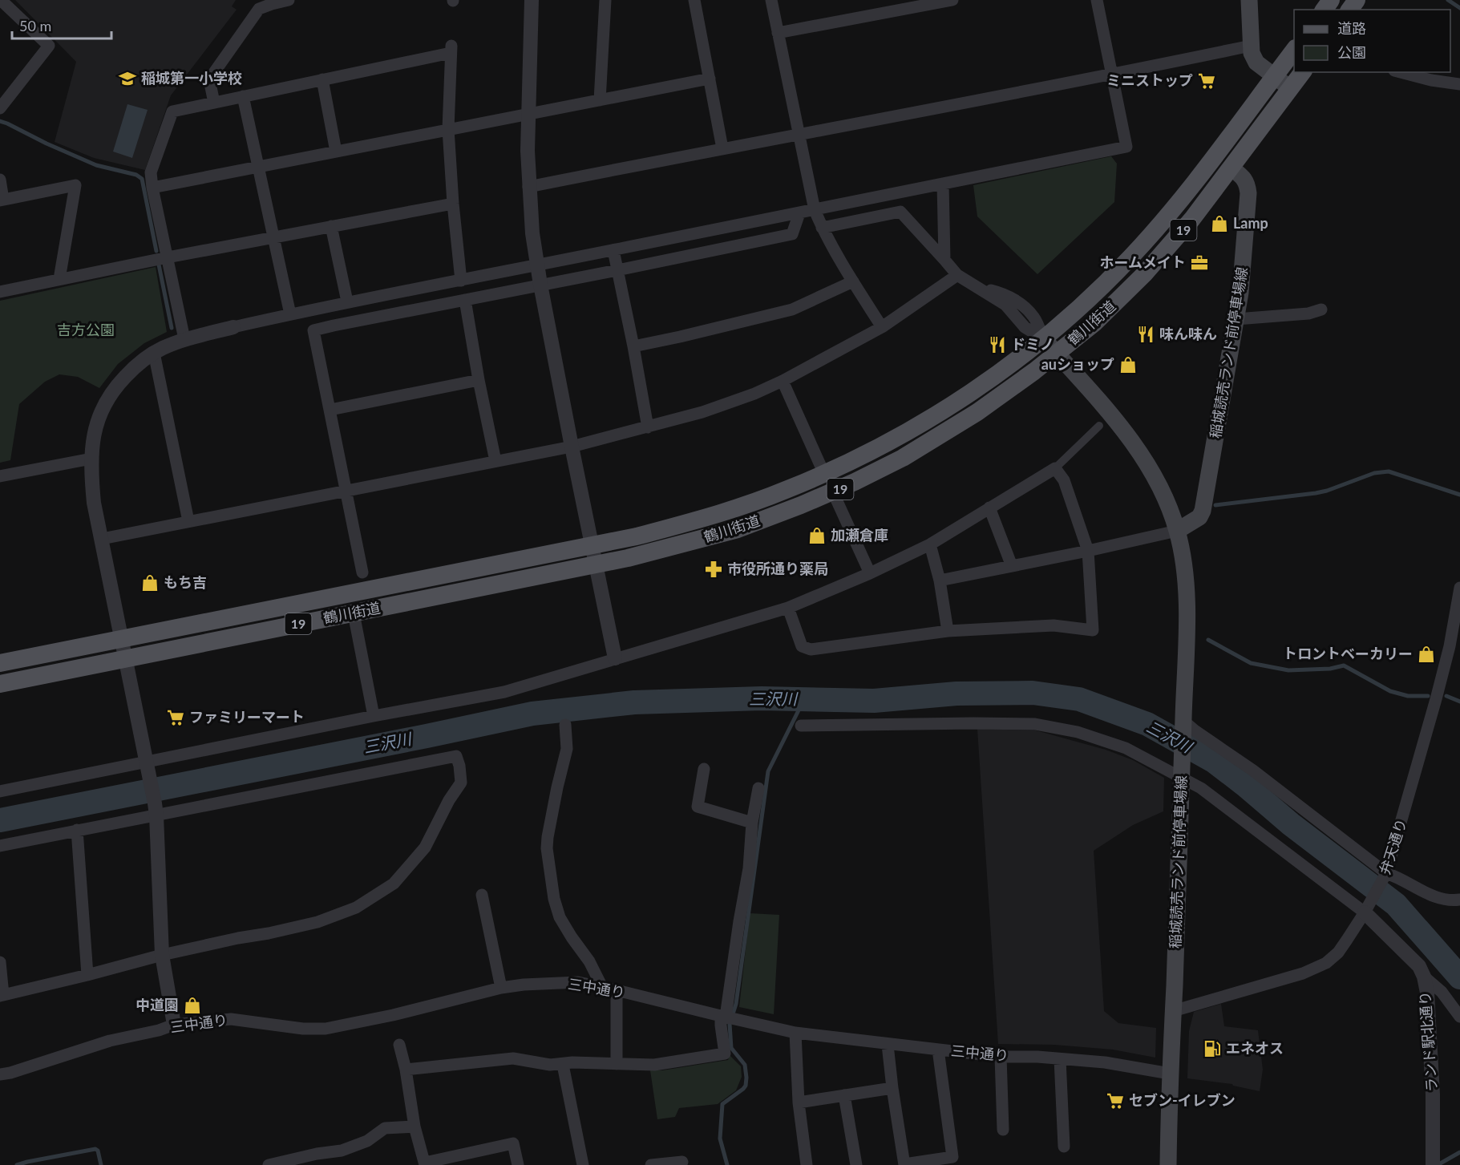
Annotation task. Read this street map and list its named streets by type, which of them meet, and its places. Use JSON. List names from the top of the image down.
{
  "streets": {
    "main road": ["19", "鶴川街道", "稲城読売ランド前停車場線"],
    "street": ["弁天通り", "三中通り", "ランド駅北通り"]
  },
  "crossings": [
    ["鶴川街道", "稲城読売ランド前停車場線"],
    ["稲城読売ランド前停車場線", "弁天通り"],
    ["稲城読売ランド前停車場線", "三中通り"],
    ["弁天通り", "ランド駅北通り"]
  ],
  "water": ["三沢川"],
  "parks": ["吉方公園"],
  "places": {
    "school or university": ["稲城第一小学校"],
    "supermarket": ["ミニストップ", "ファミリーマート", "セブン-イレブン"],
    "shop": [
      "Lamp",
      "auショップ",
      "加瀬倉庫",
      "もち吉",
      "トロントベーカリー",
      "中道園"
    ],
    "office": ["ホームメイト"],
    "restaurant": ["味ん味ん", "ドミノ"],
    "pharmacy": ["市役所通り薬局"],
    "fuel station": ["エネオス"]
  },
  "legend": ["道路", "公園"],
  "scale_bar": "50 m"
}
